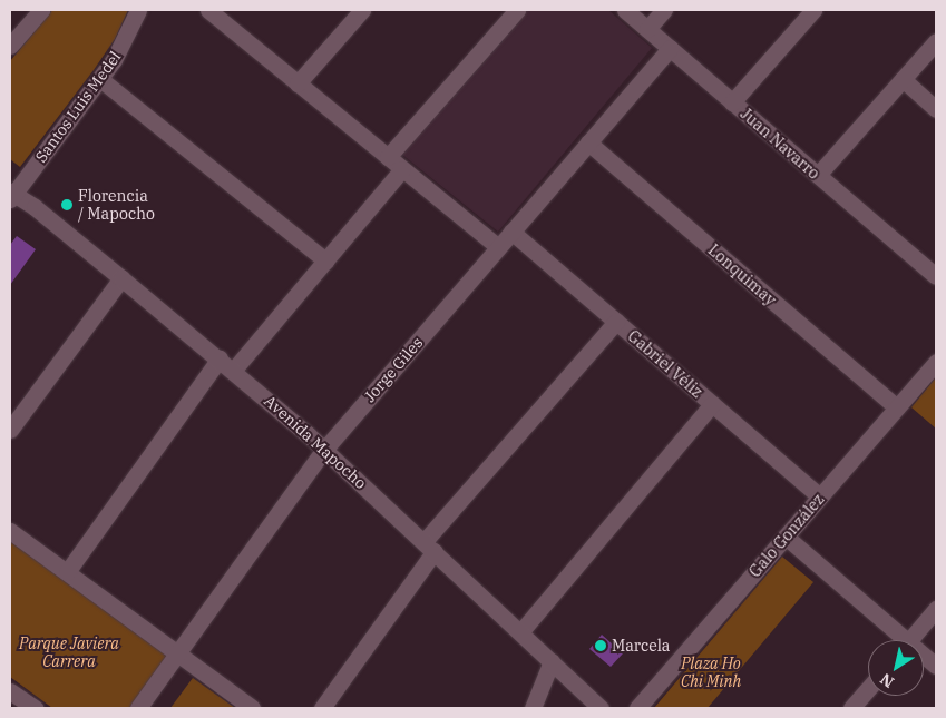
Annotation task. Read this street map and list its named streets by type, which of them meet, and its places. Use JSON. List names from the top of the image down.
{
  "streets": {
    "street": [
      "Santos Luis Medel",
      "Juan Navarro",
      "Lonquimay",
      "Gabriel Véliz",
      "Jorge Giles",
      "Avenida Mapocho",
      "Galo González"
    ]
  },
  "crossings": [
    ["Santos Luis Medel", "Avenida Mapocho"],
    ["Juan Navarro", "Jorge Giles"],
    ["Lonquimay", "Jorge Giles"],
    ["Lonquimay", "Galo González"],
    ["Gabriel Véliz", "Jorge Giles"],
    ["Gabriel Véliz", "Galo González"],
    ["Jorge Giles", "Avenida Mapocho"]
  ],
  "parks": ["Parque Javiera Carrera", "Plaza Ho Chi Minh"],
  "places": ["Florencia / Mapocho", "Marcela"],
  "north": "bottom left"
}
